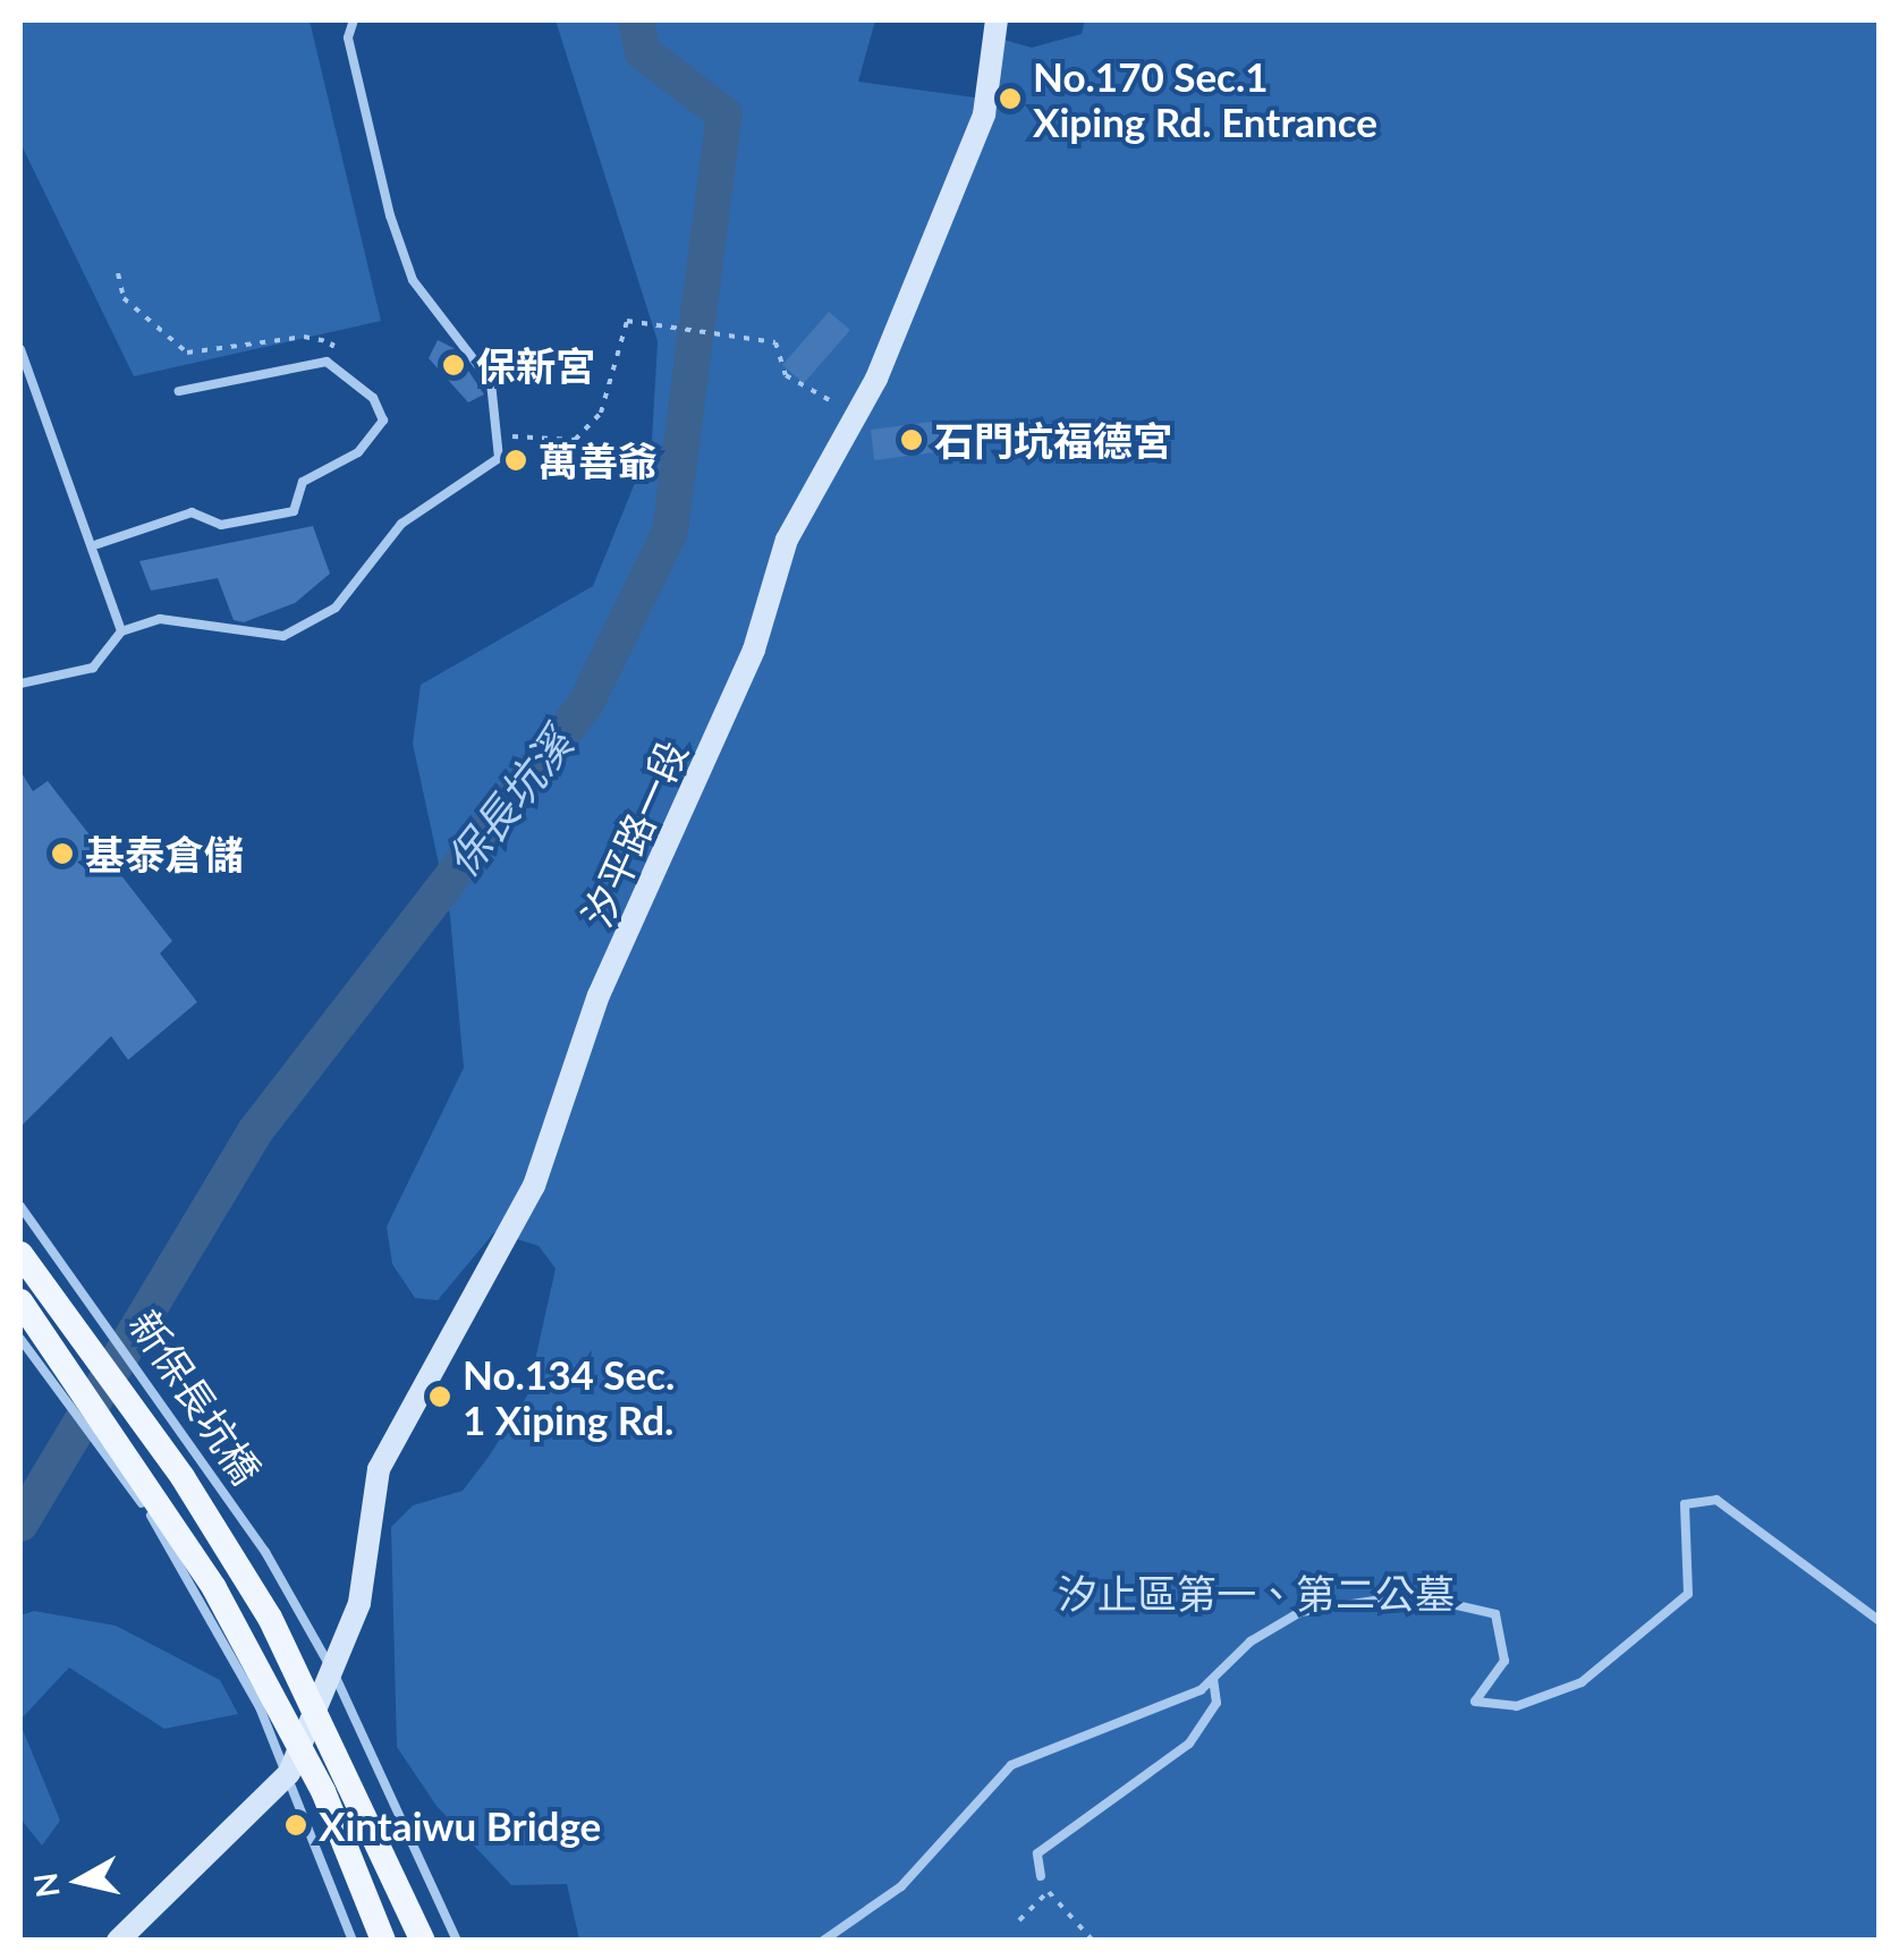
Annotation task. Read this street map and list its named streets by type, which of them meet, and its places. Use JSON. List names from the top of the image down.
{
  "streets": {
    "street": ["汐平路一段"],
    "lane": ["新保長坑橋"]
  },
  "crossings": [
    ["汐平路一段", "新保長坑橋"]
  ],
  "water": ["保長坑溪"],
  "parks": ["汐止區第一、第二公墓"],
  "places": [
    "No.170 Sec.1 Xiping Rd. Entrance",
    "保新宮",
    "石門坑福德宮",
    "萬善爺",
    "基泰倉儲",
    "No.134 Sec. 1 Xiping Rd.",
    "Xintaiwu Bridge"
  ],
  "north": "left"
}
